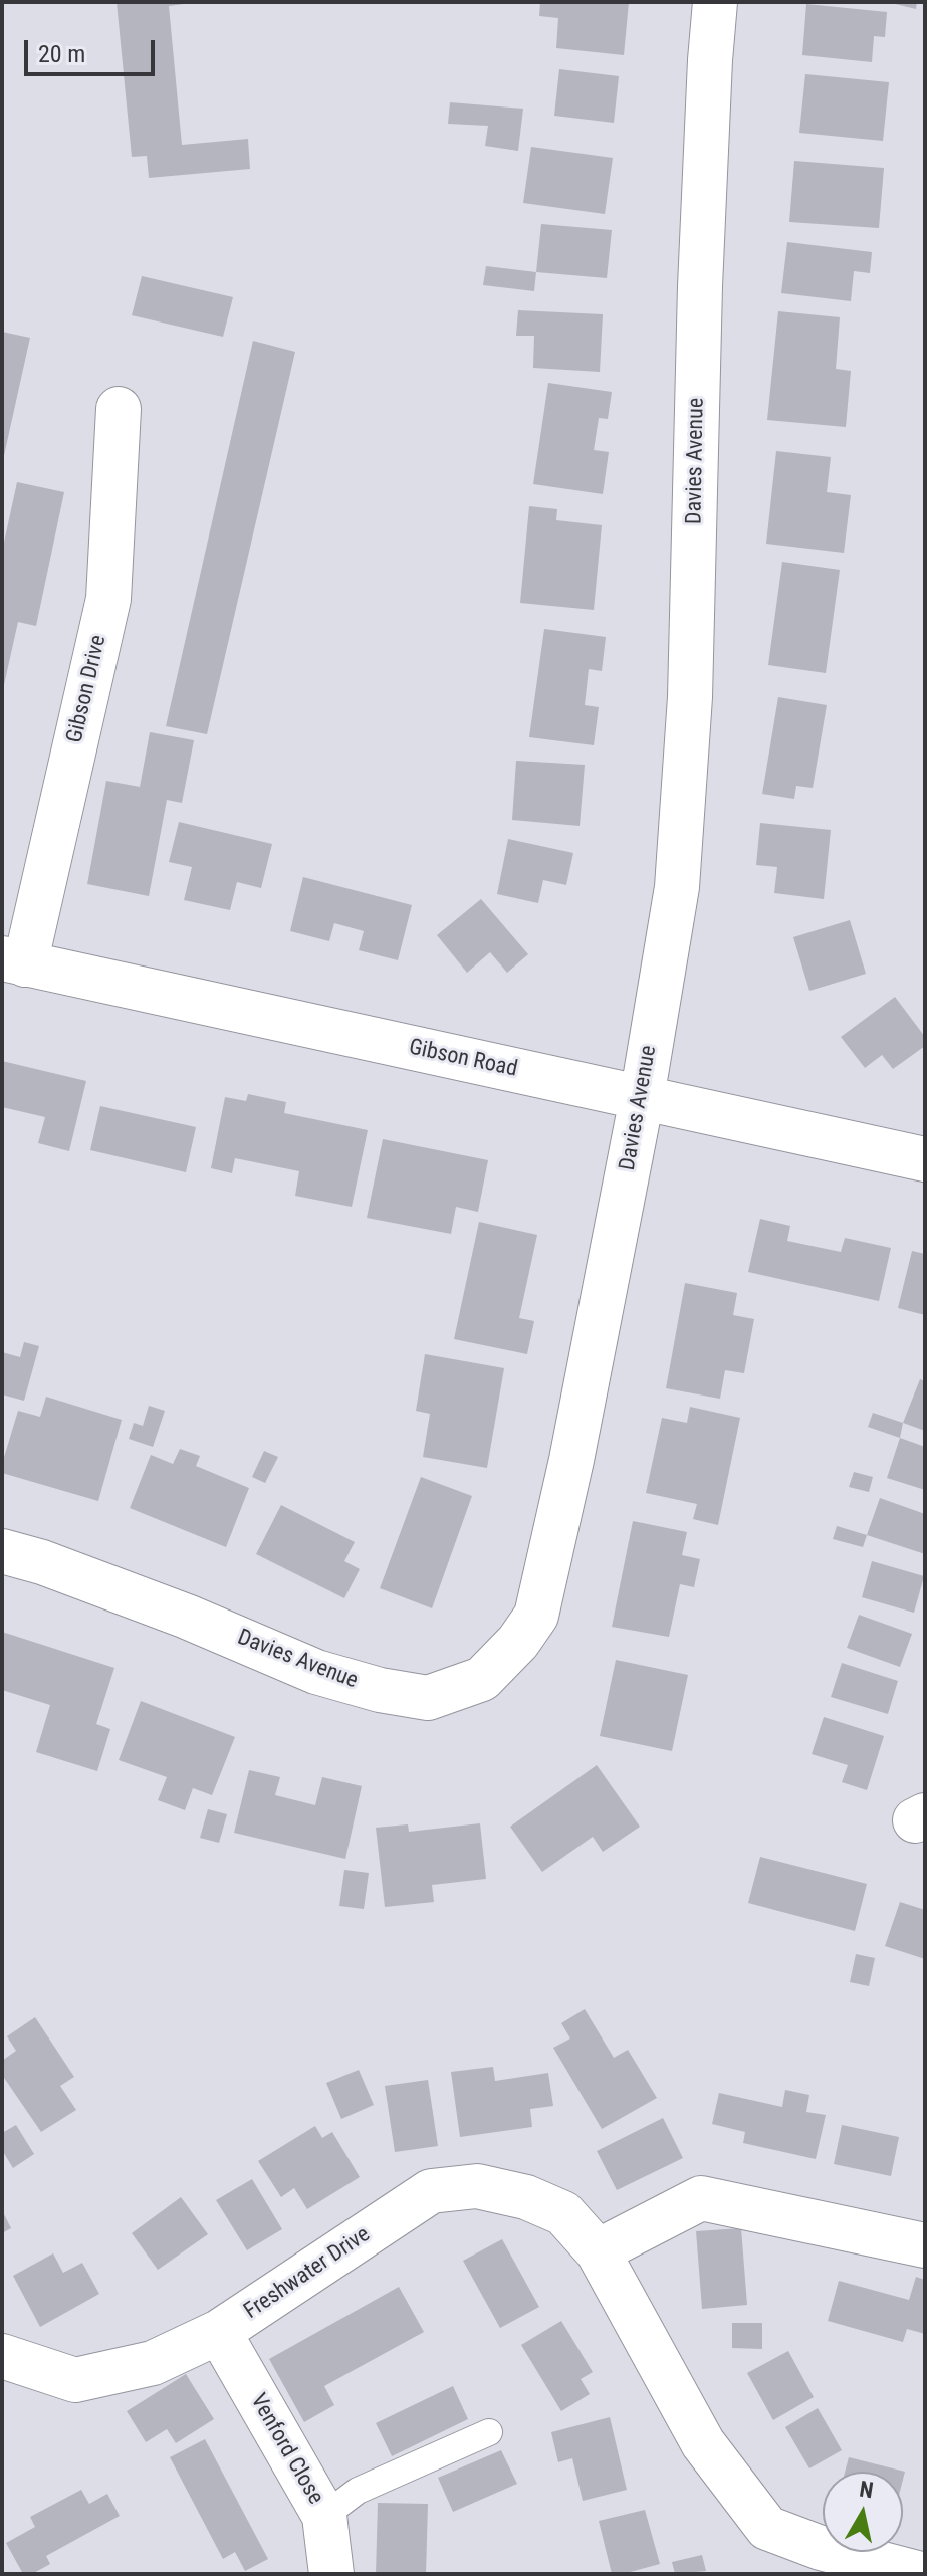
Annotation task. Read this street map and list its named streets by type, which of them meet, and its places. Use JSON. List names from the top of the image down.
{
  "streets": {
    "street": [
      "Davies Avenue",
      "Gibson Drive",
      "Gibson Road",
      "Freshwater Drive",
      "Venford Close"
    ]
  },
  "crossings": [
    ["Davies Avenue", "Gibson Road"],
    ["Gibson Drive", "Gibson Road"],
    ["Freshwater Drive", "Venford Close"]
  ],
  "scale_bar": "20 m",
  "north": "top"
}
